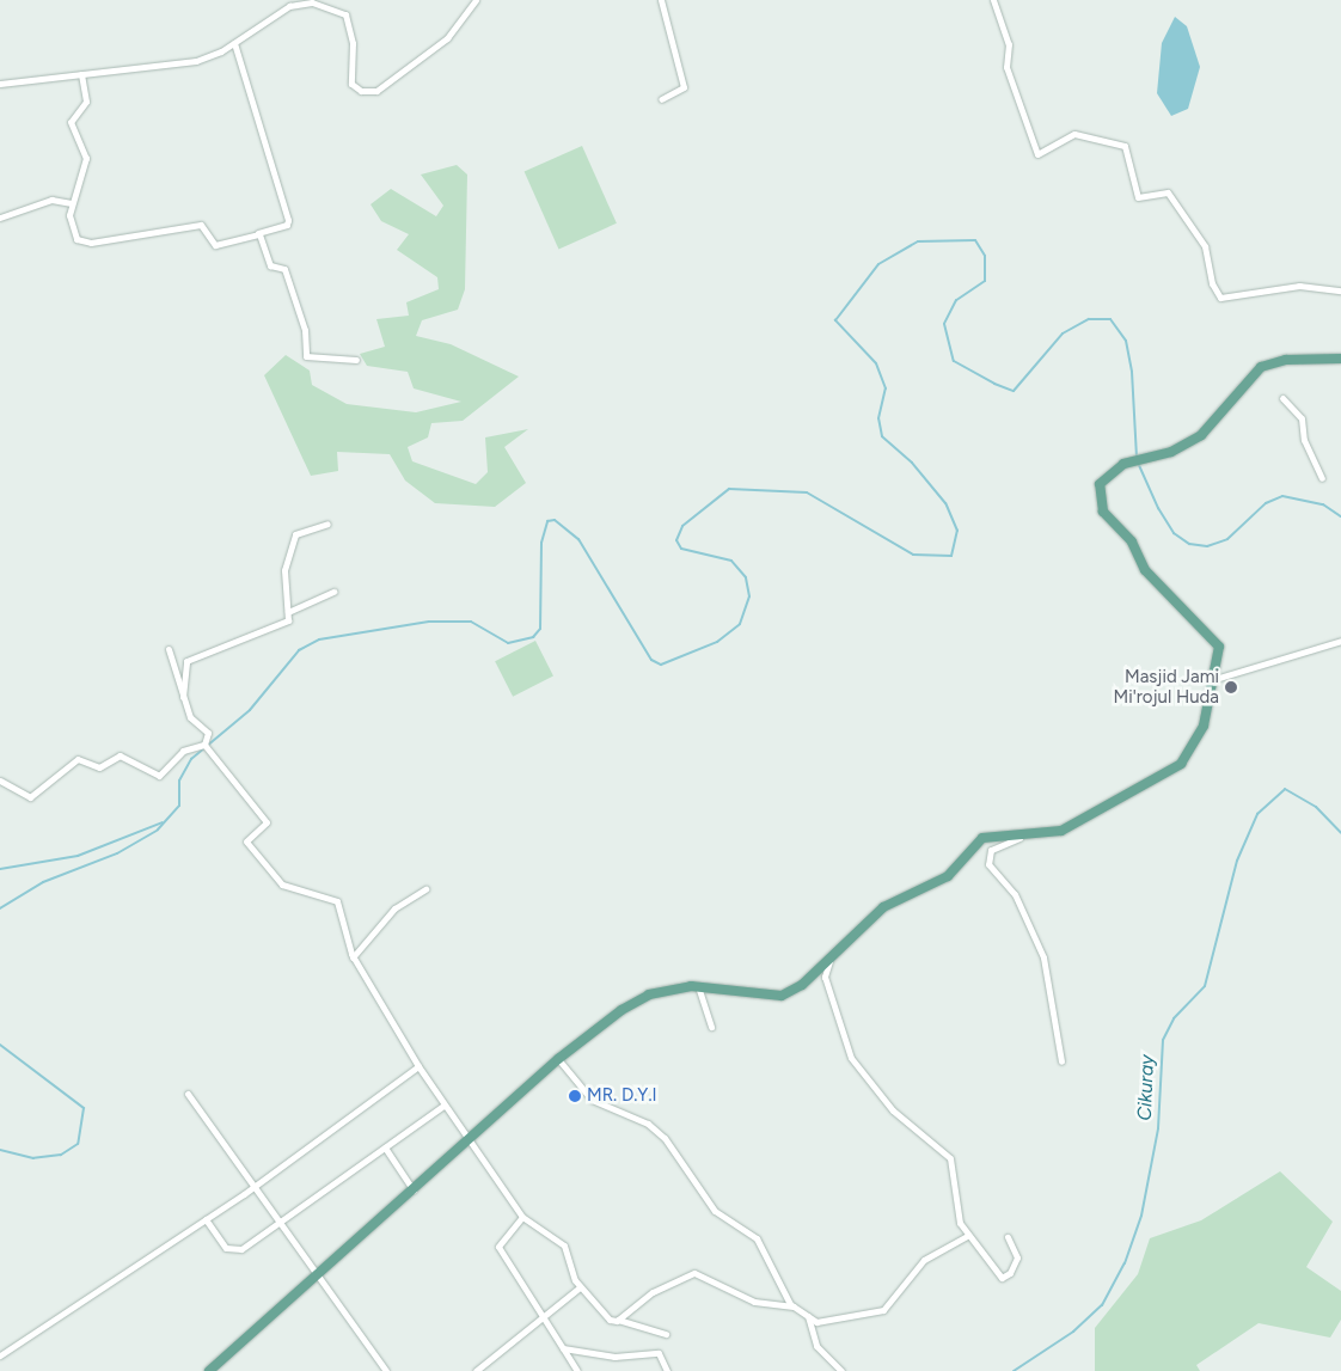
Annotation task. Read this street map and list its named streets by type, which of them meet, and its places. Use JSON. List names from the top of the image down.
{
  "water": ["Cikuray"],
  "places": ["Masjid Jami Mi'rojul Huda", "MR. D.Y.I"]
}
